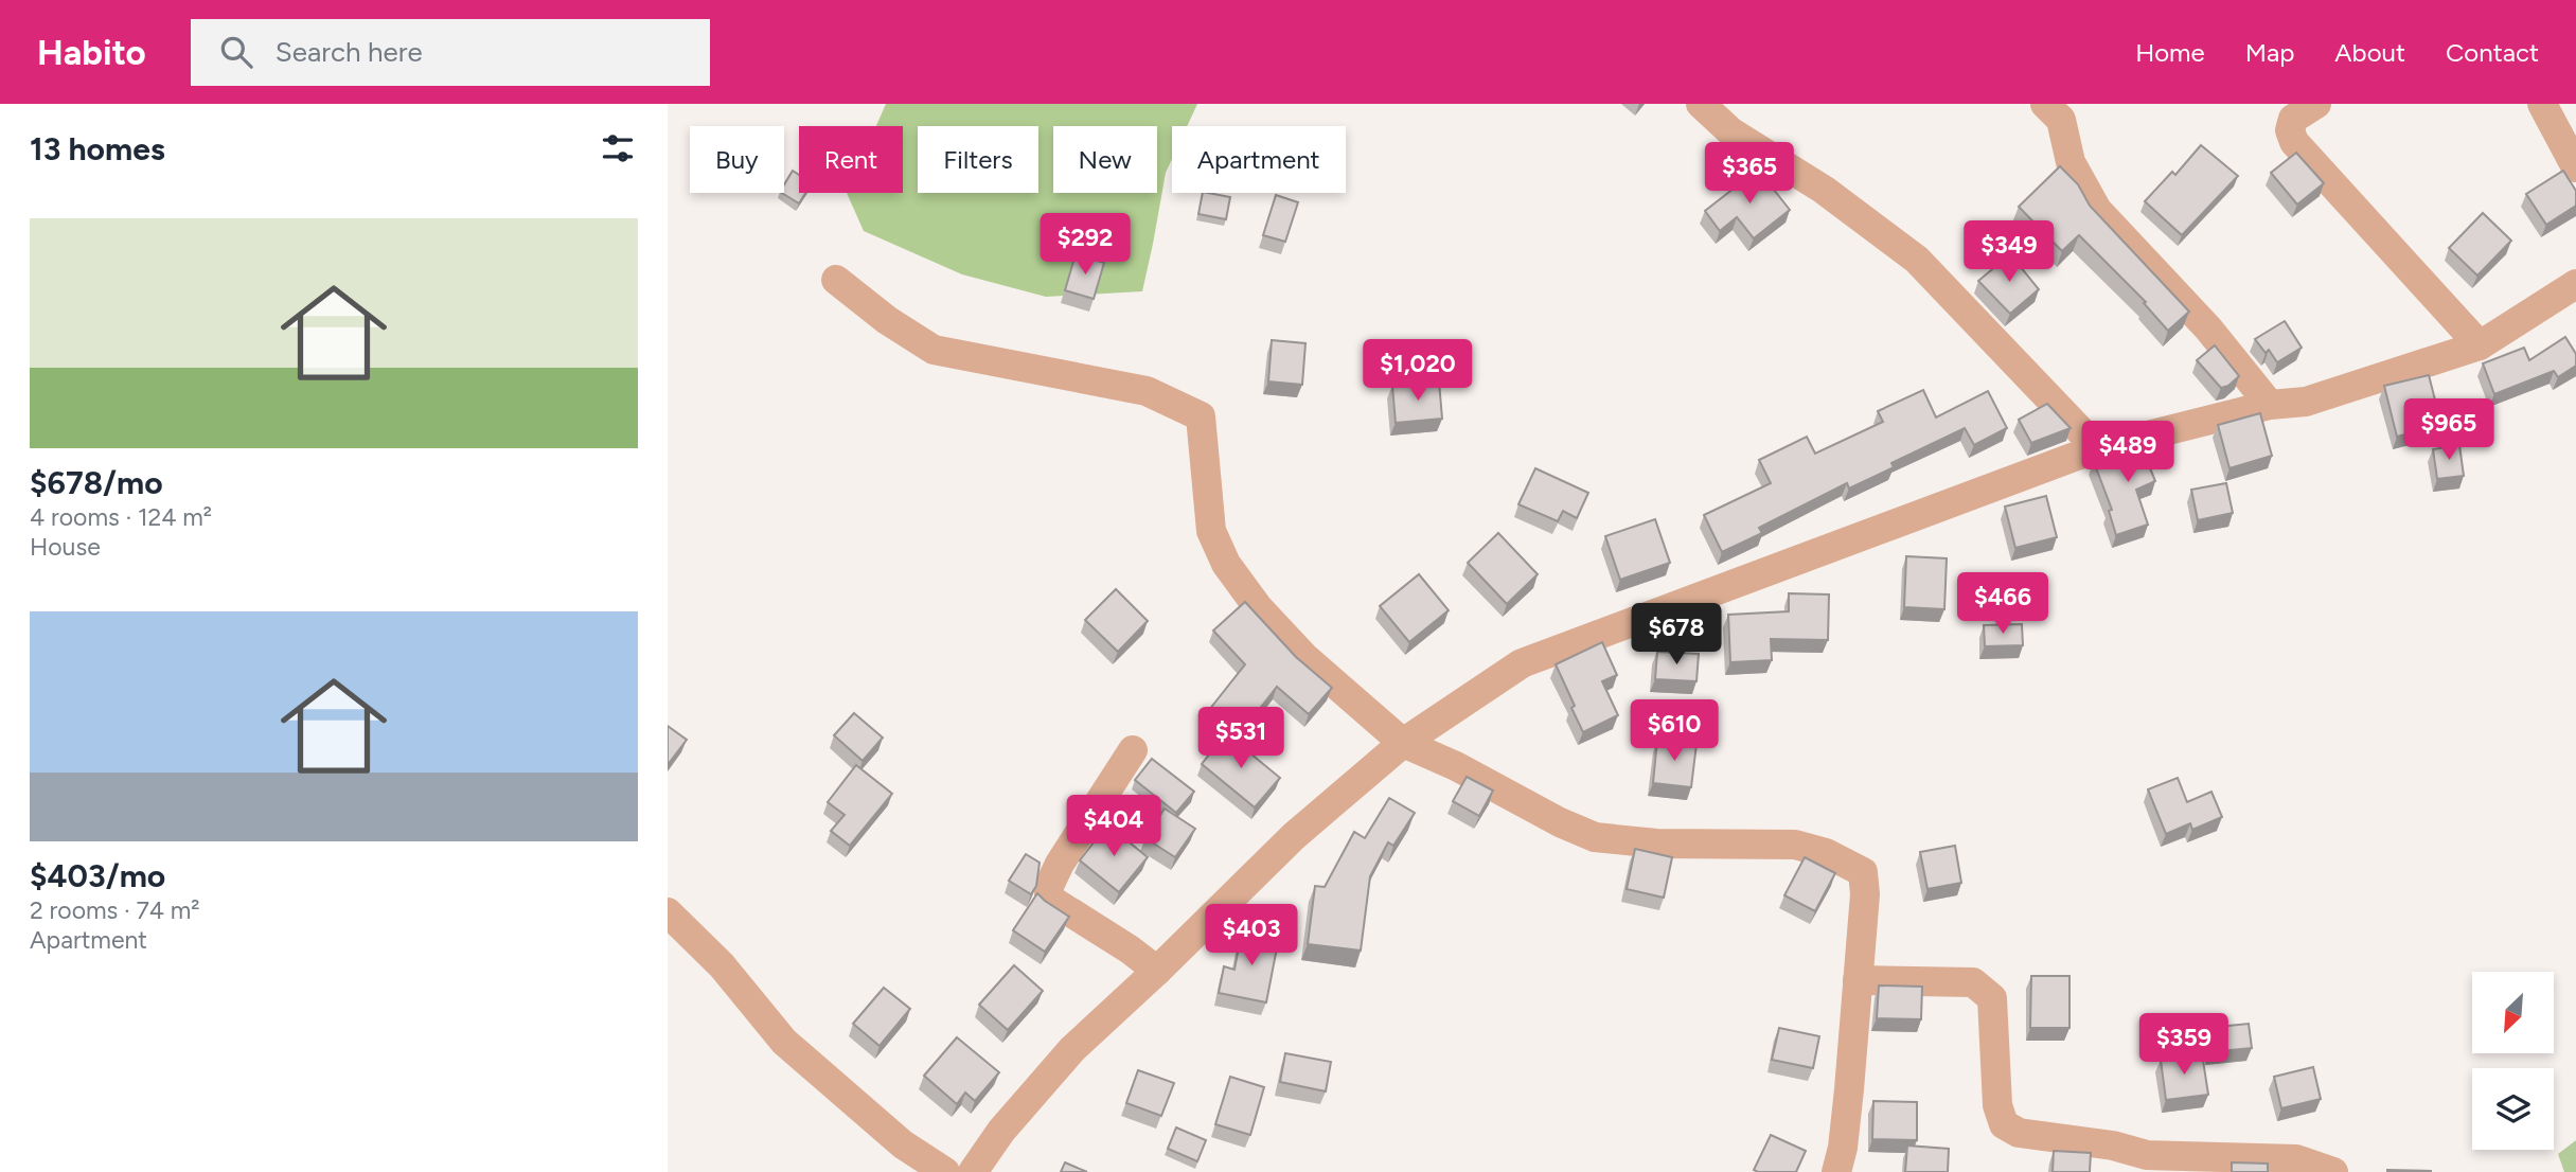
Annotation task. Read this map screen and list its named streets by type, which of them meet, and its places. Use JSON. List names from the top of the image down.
{
  "north": "bottom left",
  "page": {
    "header": "Habito",
    "search": "Search here",
    "nav": [
      "Home",
      "Map",
      "About",
      "Contact"
    ],
    "heading": "13 homes",
    "chip": [
      "Buy",
      "Rent",
      "Filters",
      "New",
      "Apartment"
    ],
    "price": [
      "$365",
      "$292",
      "$349",
      "$1,020",
      "$965",
      "$489",
      "$466",
      "$678",
      "$610",
      "$531",
      "$404",
      "$403",
      "$359"
    ],
    "list": [
      {
        "name": "$678/mo",
        "note": "4 rooms · 124 m² · House"
      },
      {
        "name": "$403/mo",
        "note": "2 rooms · 74 m² · Apartment"
      }
    ]
  }
}
